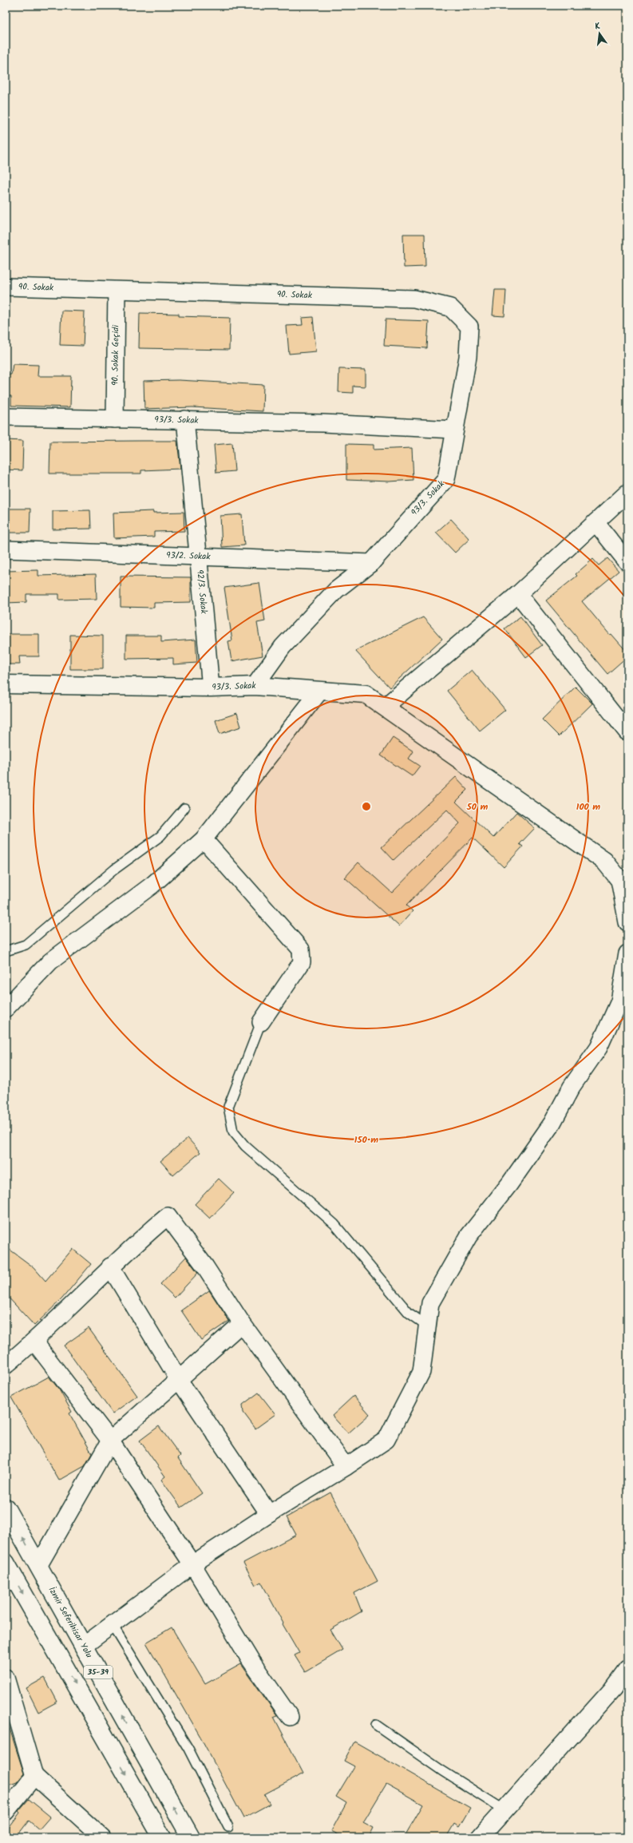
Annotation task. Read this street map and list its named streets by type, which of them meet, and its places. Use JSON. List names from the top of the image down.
{
  "streets": {
    "street": [
      "90. Sokak",
      "90. Sokak Geçidi",
      "93/3. Sokak",
      "93/2. Sokak",
      "92/3. Sokak",
      "İzmir Seferihisar Yolu",
      "35-39"
    ]
  },
  "crossings": [
    ["90. Sokak", "90. Sokak Geçidi"],
    ["90. Sokak", "93/3. Sokak"],
    ["90. Sokak Geçidi", "93/3. Sokak"],
    ["93/3. Sokak", "93/2. Sokak"],
    ["93/3. Sokak", "92/3. Sokak"],
    ["93/2. Sokak", "92/3. Sokak"]
  ],
  "north": "top",
  "rings": ["50 m", "100 m", "150 m"]
}
